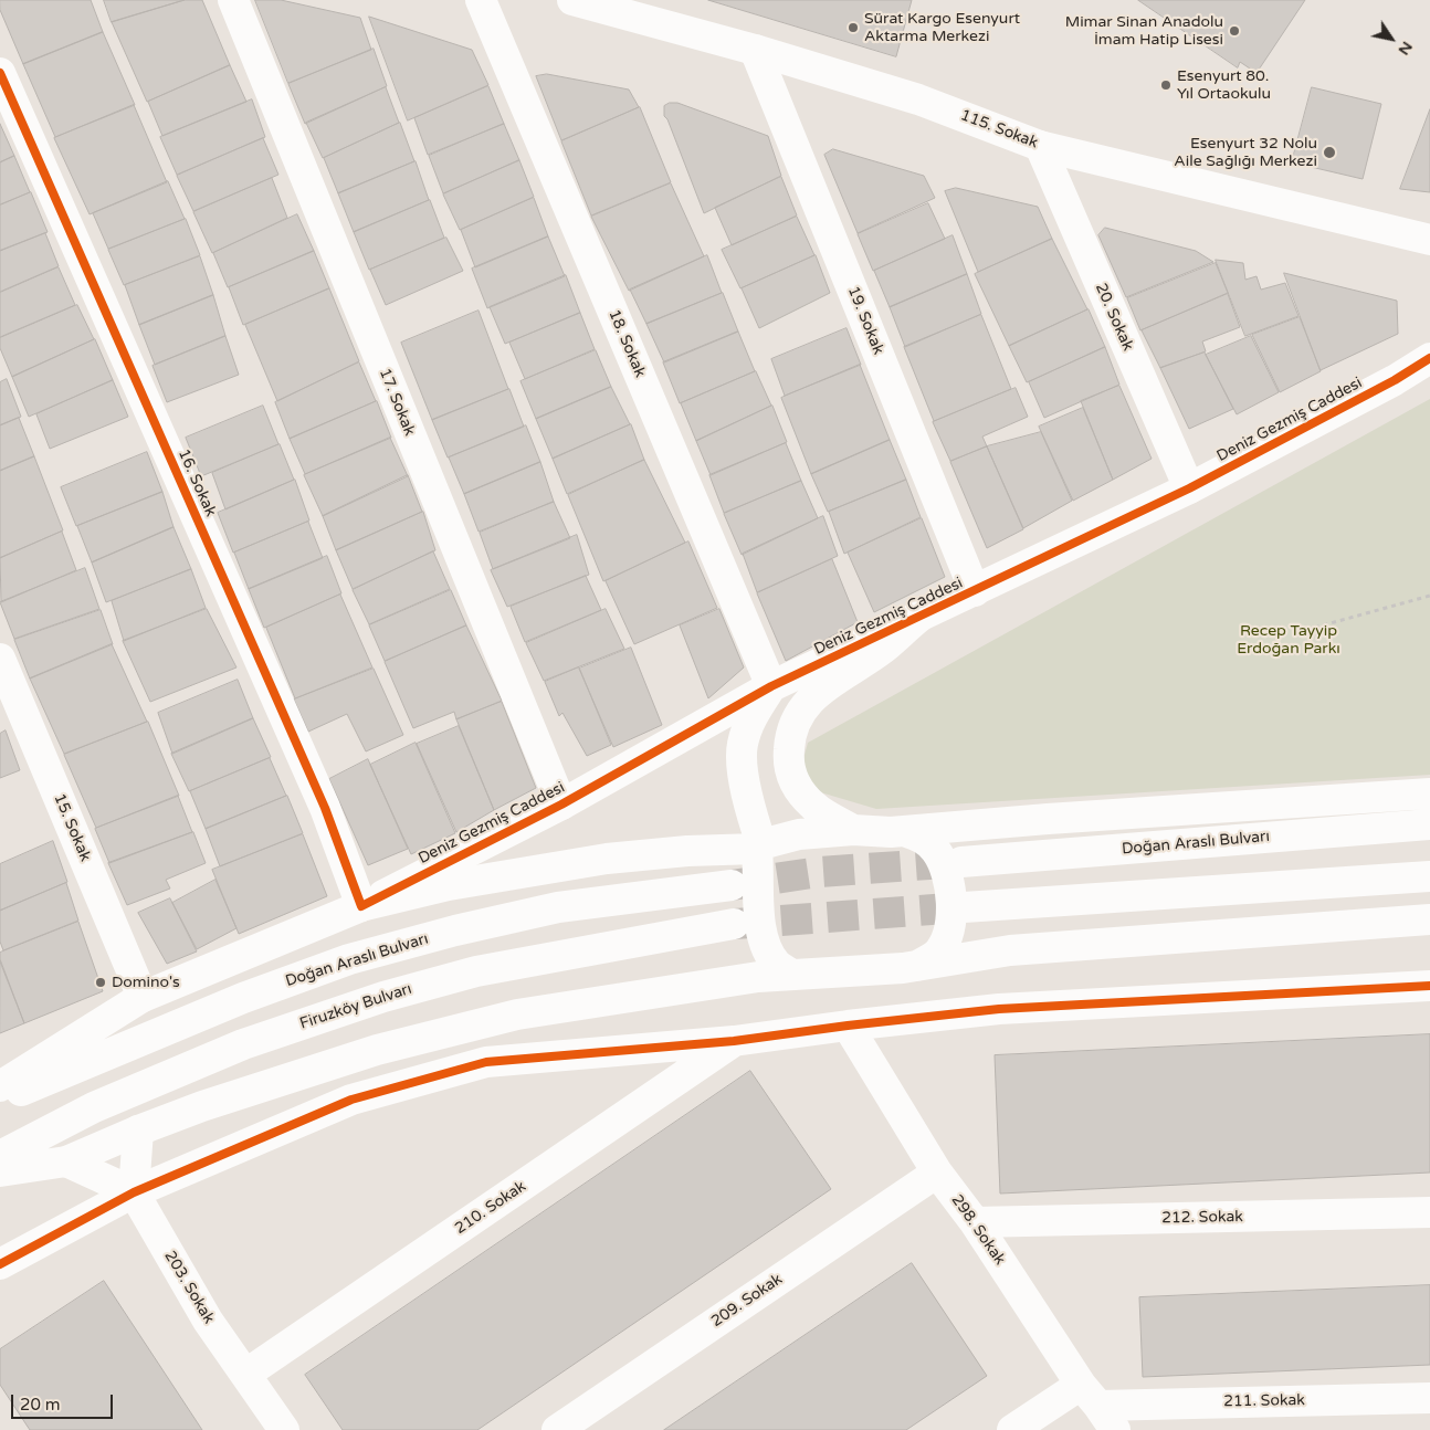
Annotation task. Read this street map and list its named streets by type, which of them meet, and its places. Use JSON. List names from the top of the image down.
{
  "streets": {
    "street": [
      "115. Sokak",
      "20. Sokak",
      "19. Sokak",
      "18. Sokak",
      "17. Sokak",
      "Deniz Gezmiş Caddesi",
      "16. Sokak",
      "15. Sokak",
      "Doğan Araslı Bulvarı",
      "Firuzköy Bulvarı",
      "210. Sokak",
      "212. Sokak",
      "298. Sokak",
      "203. Sokak",
      "209. Sokak",
      "211. Sokak"
    ]
  },
  "crossings": [
    ["115. Sokak", "20. Sokak"],
    ["115. Sokak", "19. Sokak"],
    ["20. Sokak", "Deniz Gezmiş Caddesi"],
    ["19. Sokak", "Deniz Gezmiş Caddesi"],
    ["18. Sokak", "Deniz Gezmiş Caddesi"],
    ["17. Sokak", "Deniz Gezmiş Caddesi"],
    ["Deniz Gezmiş Caddesi", "16. Sokak"],
    ["210. Sokak", "203. Sokak"],
    ["212. Sokak", "298. Sokak"],
    ["298. Sokak", "209. Sokak"],
    ["298. Sokak", "211. Sokak"]
  ],
  "parks": ["Recep Tayyip Erdoğan Parkı"],
  "places": [
    "Sürat Kargo Esenyurt Aktarma Merkezi",
    "Mimar Sinan Anadolu İmam Hatip Lisesi",
    "Esenyurt 80. Yıl Ortaokulu",
    "Esenyurt 32 Nolu Aile Sağlığı Merkezi",
    "Domino's"
  ],
  "scale_bar": "20 m",
  "north": "bottom right"
}
